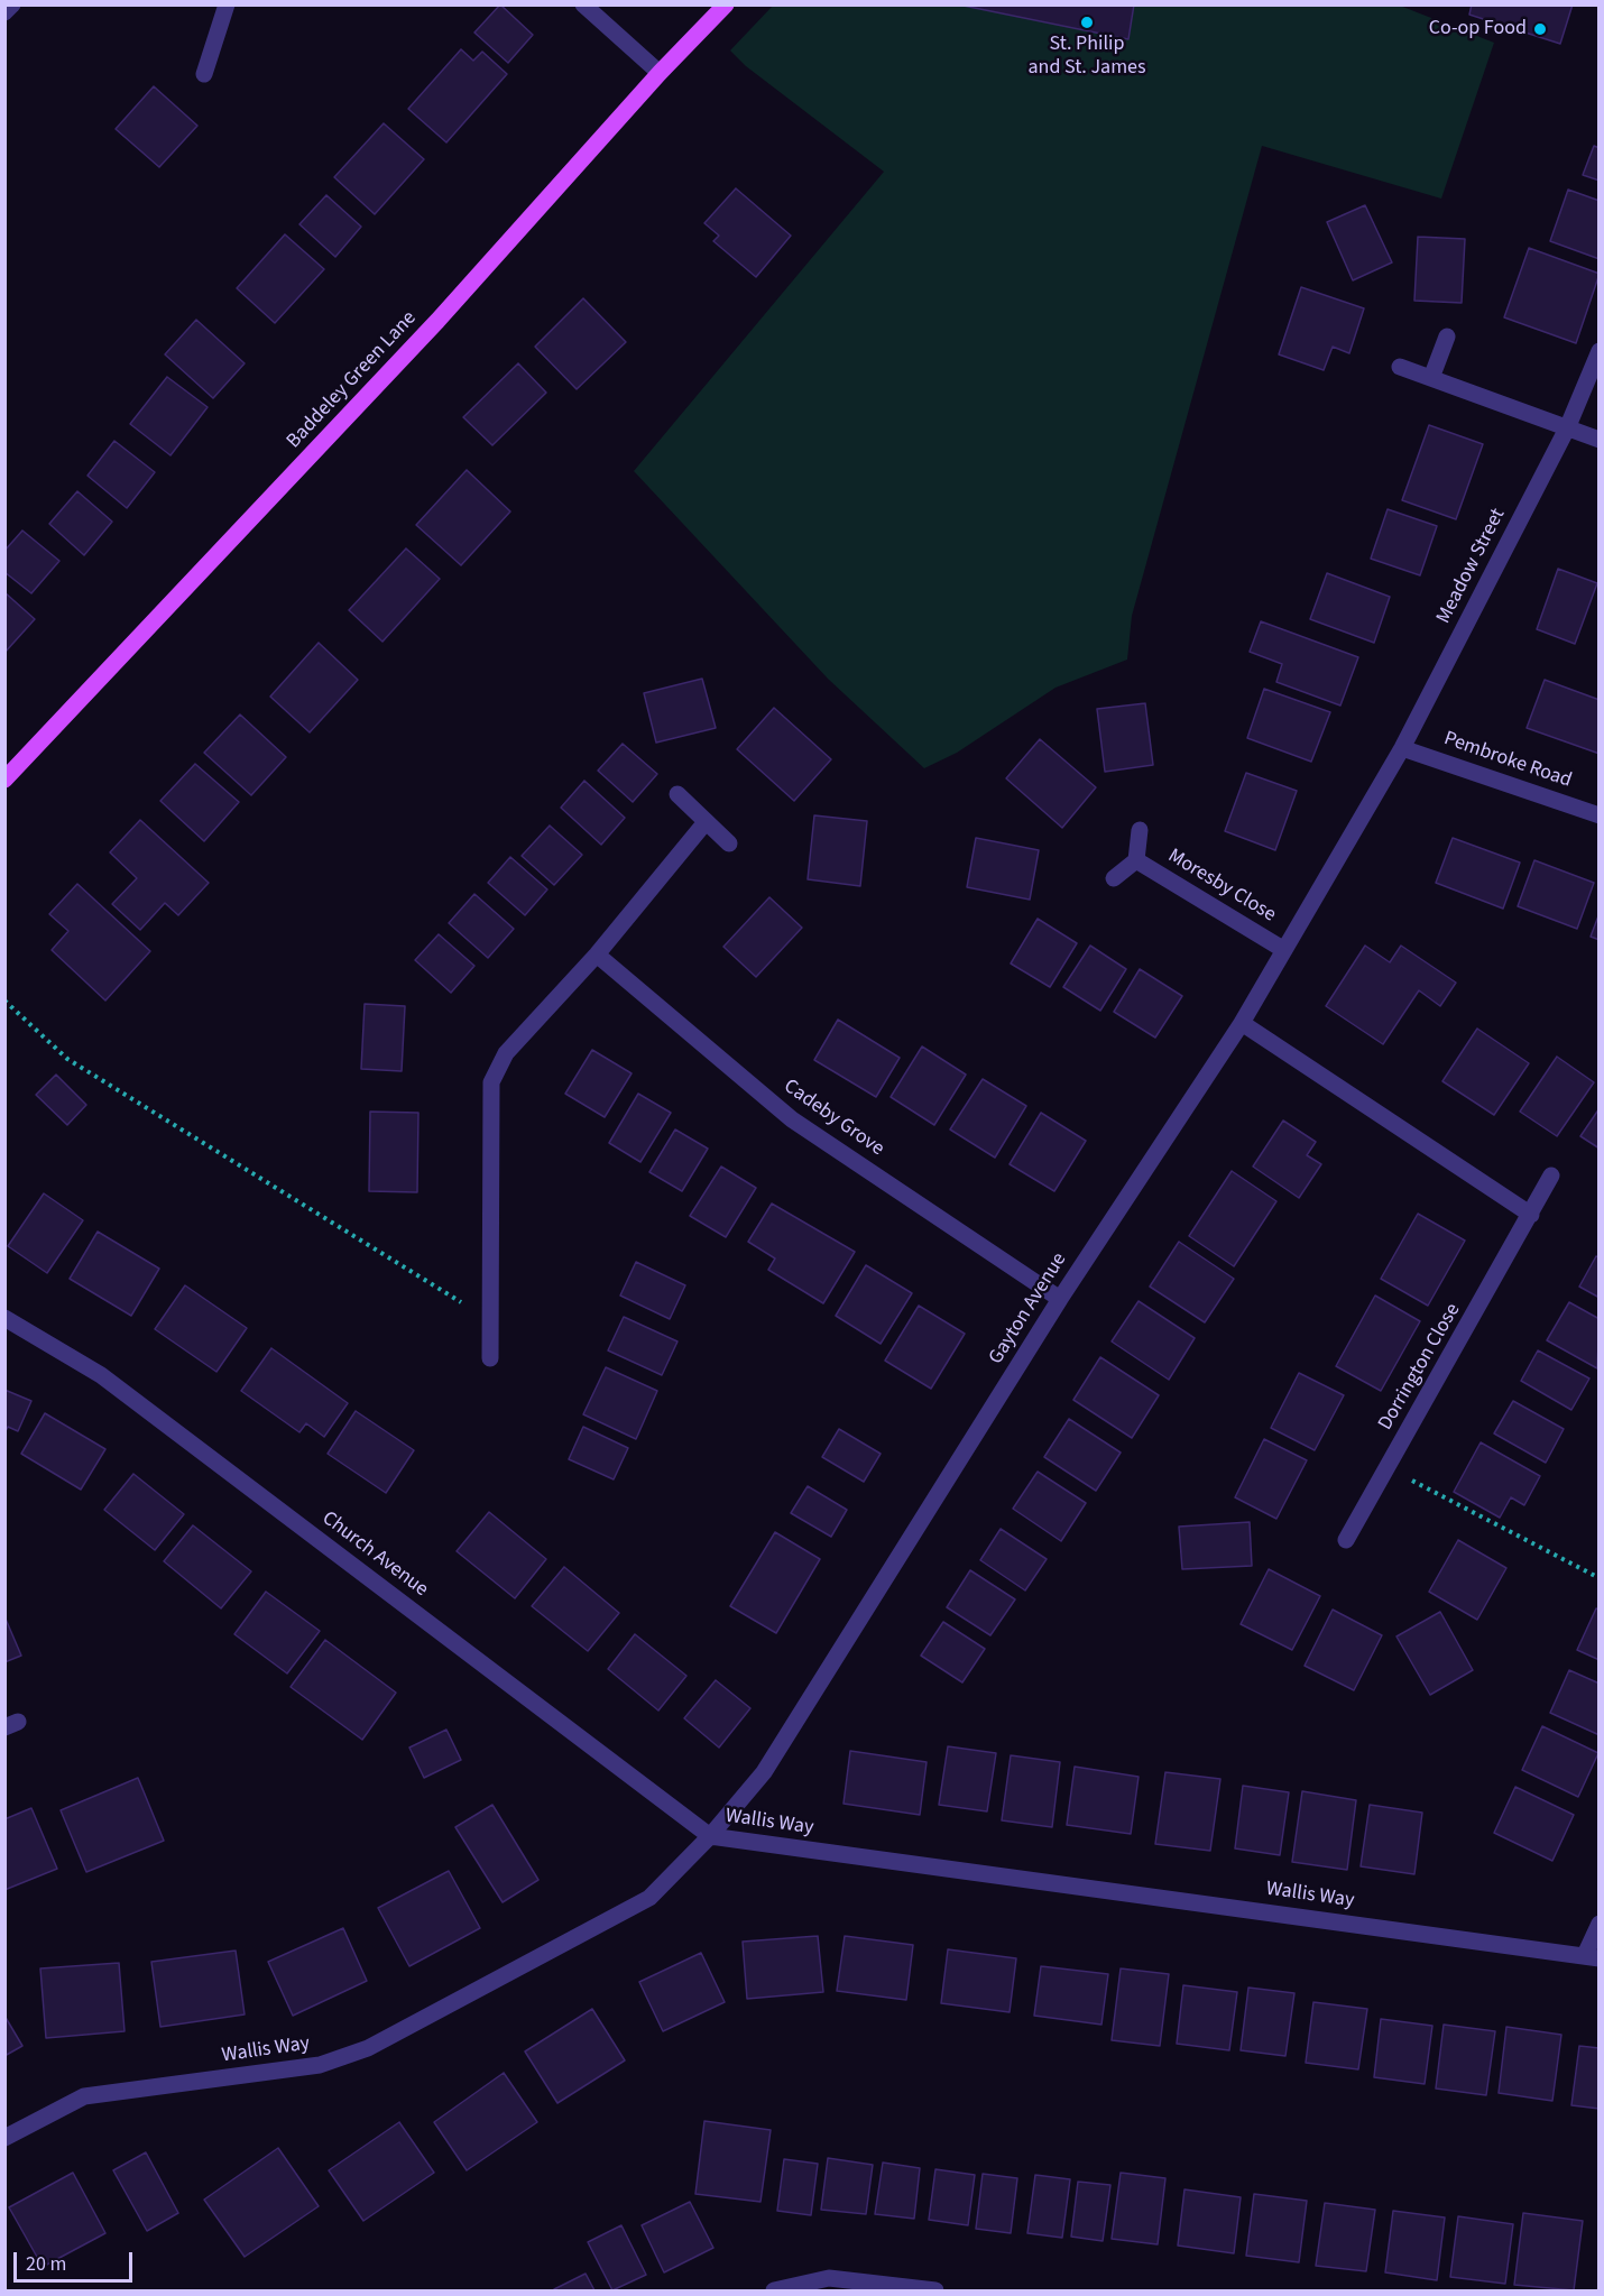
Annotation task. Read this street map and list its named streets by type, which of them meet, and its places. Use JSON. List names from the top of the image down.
{
  "streets": {
    "main road": ["Baddeley Green Lane"],
    "street": [
      "Meadow Street",
      "Pembroke Road",
      "Moresby Close",
      "Cadeby Grove",
      "Gayton Avenue",
      "Dorrington Close",
      "Church Avenue",
      "Wallis Way"
    ]
  },
  "crossings": [
    ["Meadow Street", "Pembroke Road"],
    ["Meadow Street", "Gayton Avenue"],
    ["Moresby Close", "Gayton Avenue"],
    ["Cadeby Grove", "Gayton Avenue"],
    ["Gayton Avenue", "Church Avenue"],
    ["Gayton Avenue", "Wallis Way"],
    ["Church Avenue", "Wallis Way"]
  ],
  "places": ["St. Philip and St. James", "Co-op Food"],
  "scale_bar": "20 m"
}
